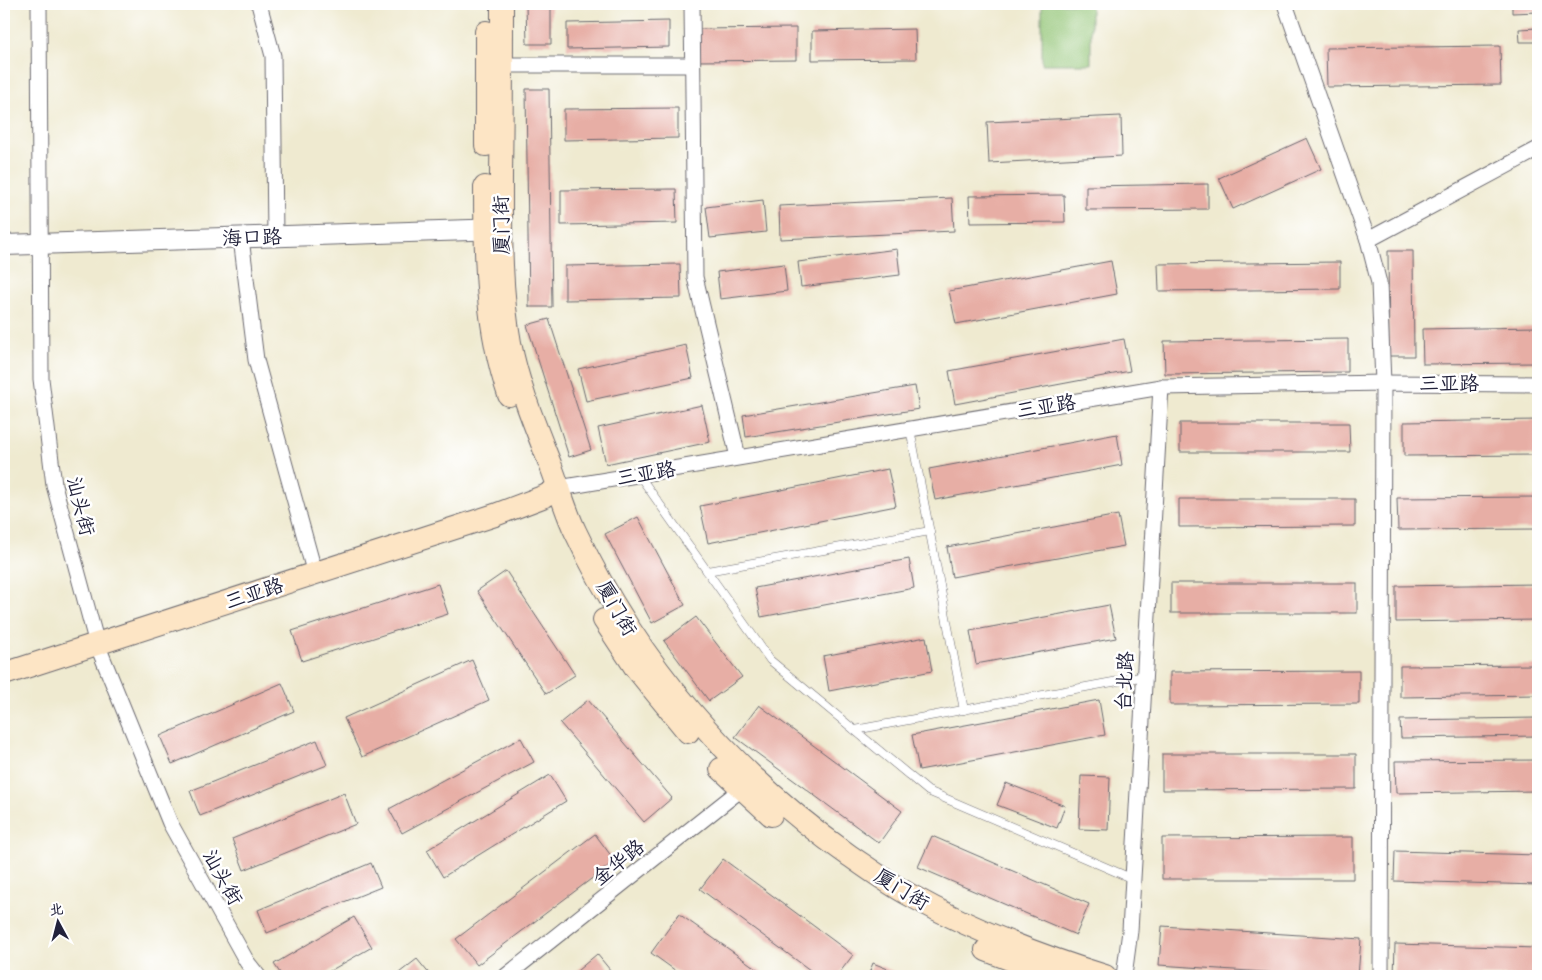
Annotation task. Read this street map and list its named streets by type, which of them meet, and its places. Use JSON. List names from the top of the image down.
{
  "streets": {
    "main road": ["厦门街", "三亚路"],
    "street": [
      "海口路",
      "汕头街",
      "台北路",
      "金华路"
    ]
  },
  "crossings": [
    ["厦门街", "海口路"],
    ["厦门街", "三亚路"],
    ["厦门街", "金华路"],
    ["海口路", "汕头街"],
    ["三亚路", "汕头街"],
    ["三亚路", "台北路"]
  ],
  "north": "top"
}
